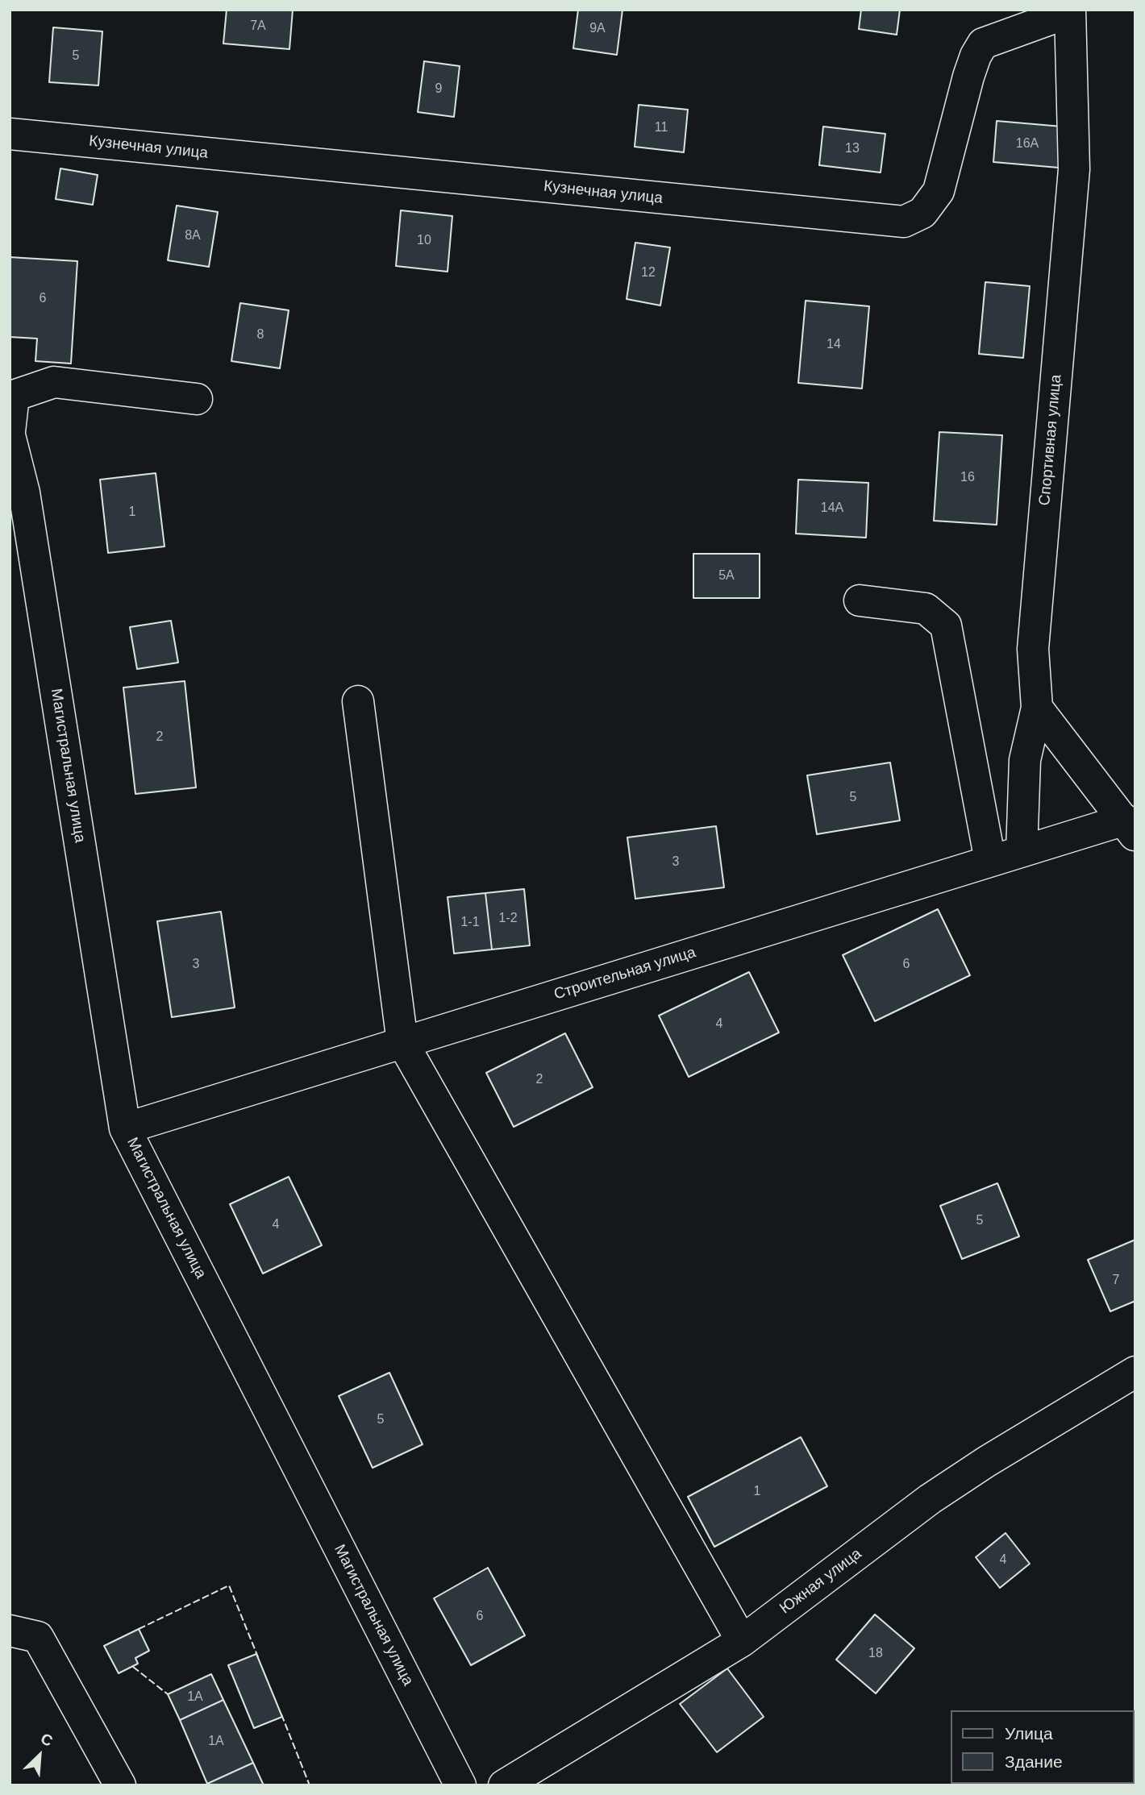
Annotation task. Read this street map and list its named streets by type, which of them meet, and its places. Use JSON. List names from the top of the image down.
{
  "streets": {
    "street": [
      "Кузнечная улица",
      "Спортивная улица",
      "Магистральная улица",
      "Строительная улица",
      "Южная улица"
    ]
  },
  "crossings": [
    ["Кузнечная улица", "Спортивная улица"],
    ["Спортивная улица", "Строительная улица"],
    ["Магистральная улица", "Строительная улица"]
  ],
  "house_numbers": [
    "7А",
    "9А",
    "5",
    "9",
    "11",
    "16А",
    "13",
    "8А",
    "10",
    "12",
    "6",
    "8",
    "14",
    "16",
    "14А",
    "1",
    "5А",
    "2",
    "5",
    "3",
    "1-2",
    "1-1",
    "3",
    "6",
    "4",
    "2",
    "5",
    "4",
    "7",
    "5",
    "1",
    "4",
    "6",
    "18",
    "1А",
    "1А"
  ],
  "legend": ["Улица", "Здание"],
  "north": "top right"
}
